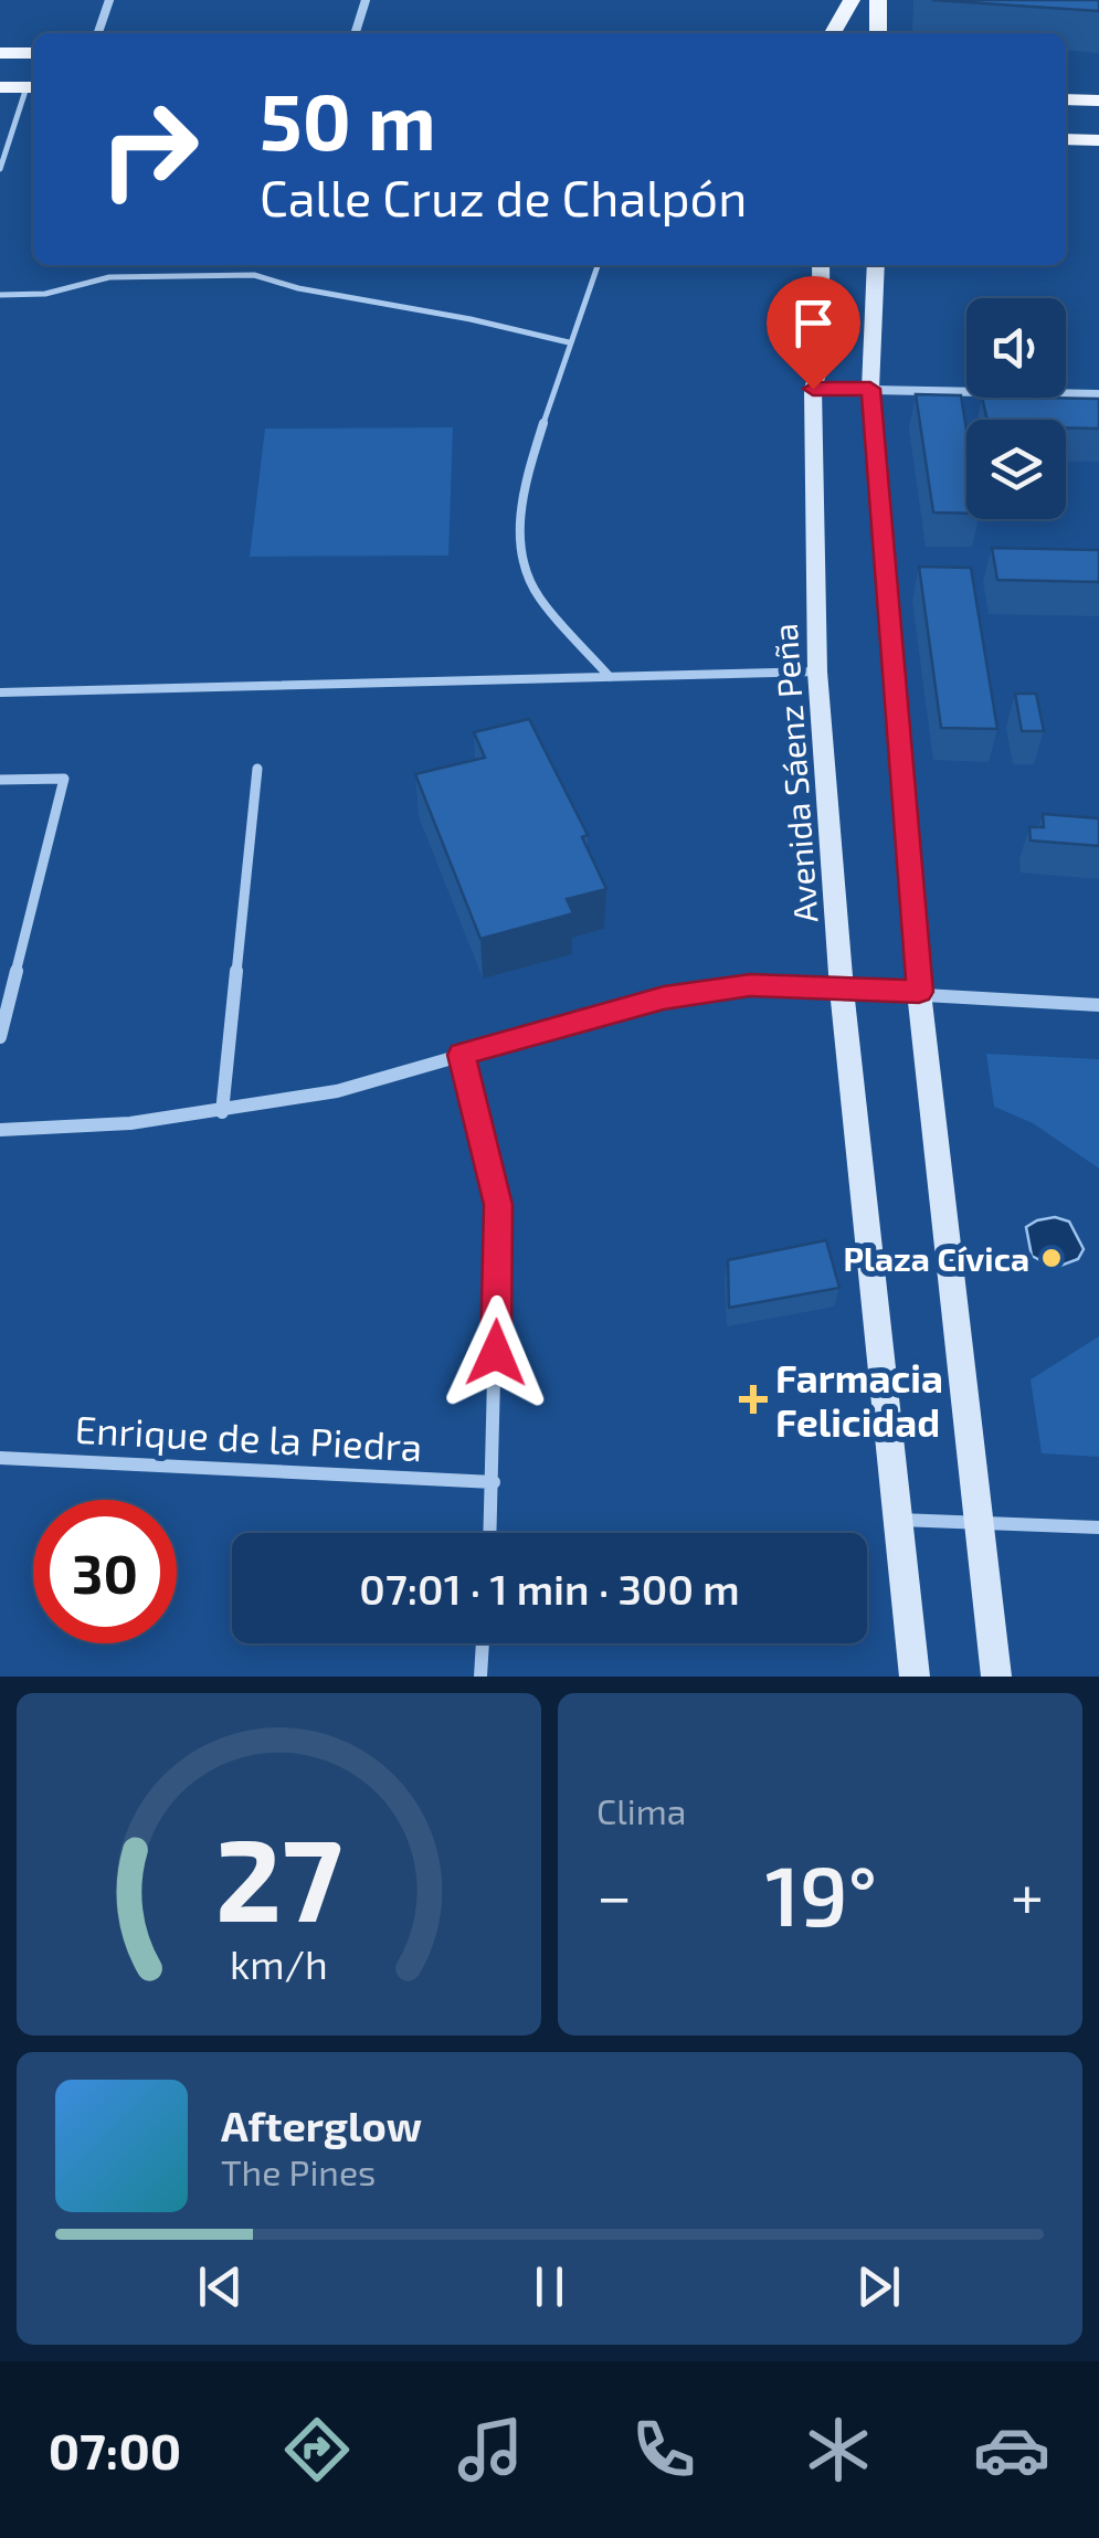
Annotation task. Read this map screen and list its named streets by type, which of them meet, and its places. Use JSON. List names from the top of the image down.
{
  "streets": {
    "street": ["Avenida Sáenz Peña", "Enrique de la Piedra"]
  },
  "places": {
    "other": ["Plaza Cívica"],
    "health": ["Farmacia Felicidad"]
  },
  "page": {
    "turn": ["50 m", "Calle Cruz de Chalpón"],
    "limit": "30",
    "trip": "07:01 · 1 min · 300 m",
    "tile": "Clima",
    "heat": ["−", "19°", "+"],
    "song": ["Afterglow", "The Pines"],
    "tabs": "07:00",
    "gauge": ["27", "km/h"]
  }
}
